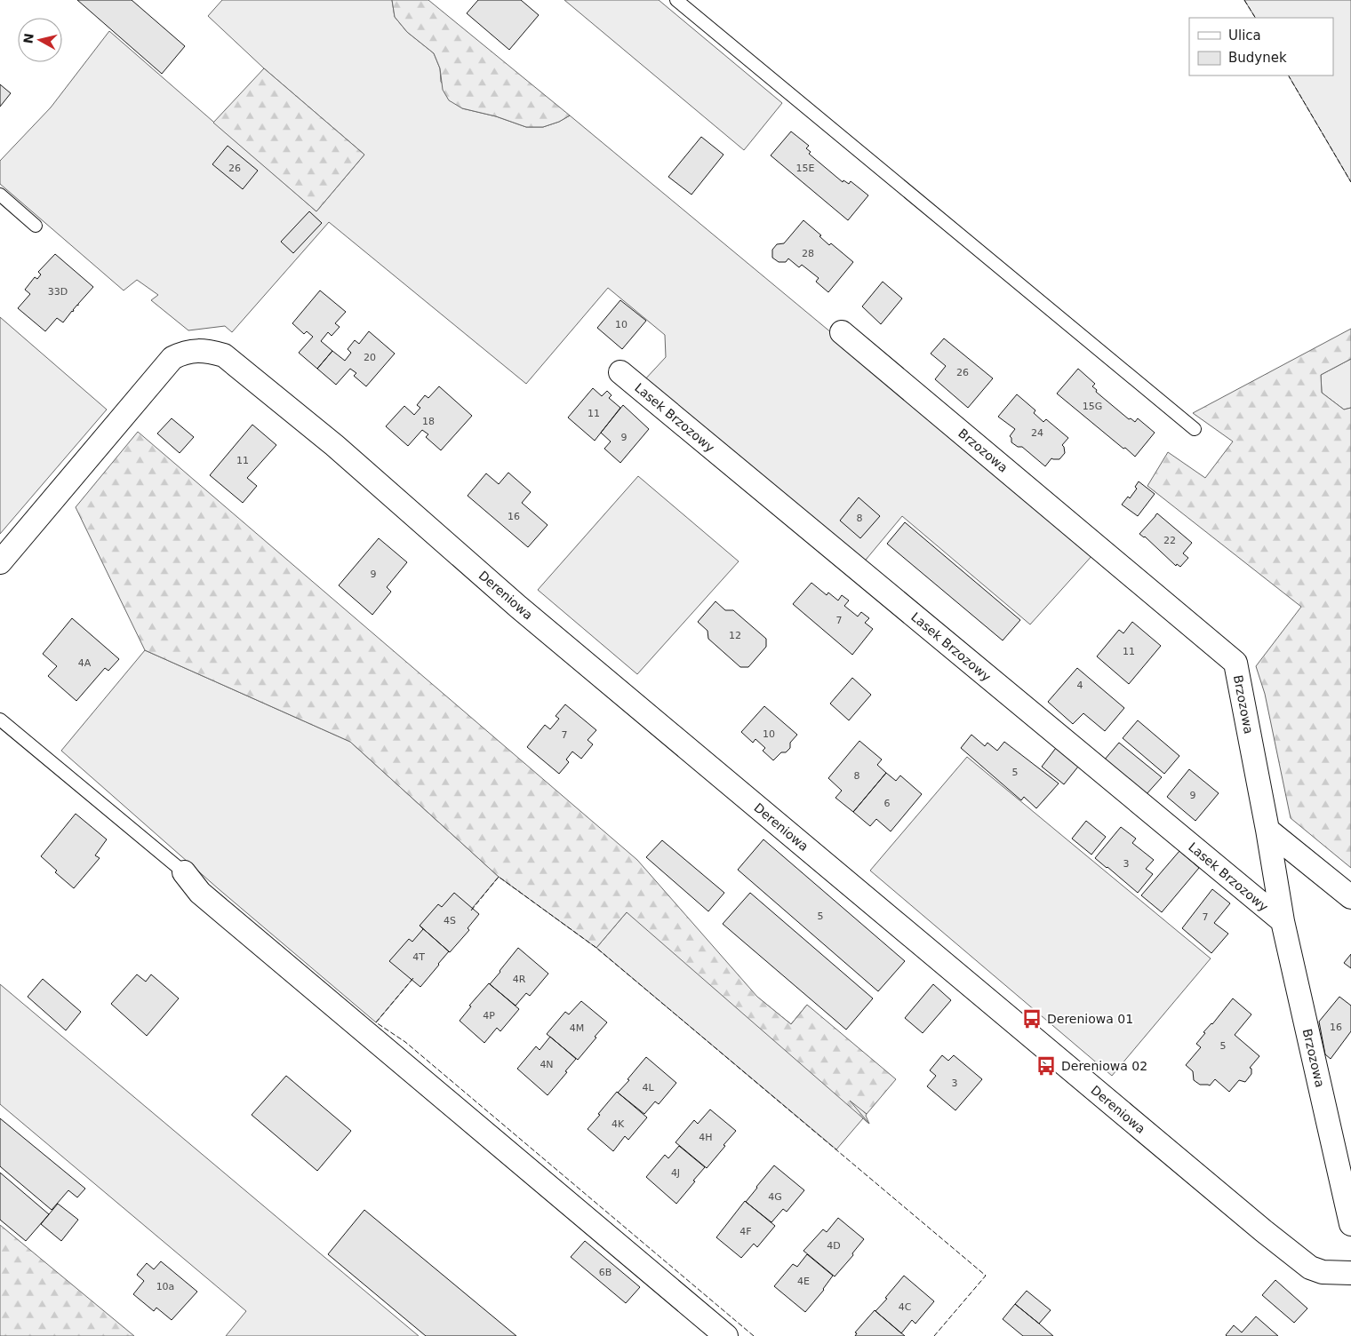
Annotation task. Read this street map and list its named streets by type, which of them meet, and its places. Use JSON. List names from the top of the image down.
{
  "streets": {
    "street": ["Lasek Brzozowy", "Brzozowa", "Dereniowa"]
  },
  "crossings": [
    ["Lasek Brzozowy", "Brzozowa"]
  ],
  "places": {
    "bus stop": ["Dereniowa 01", "Dereniowa 02"]
  },
  "house_numbers": [
    "26",
    "15E",
    "28",
    "33D",
    "10",
    "20",
    "26",
    "15G",
    "11",
    "18",
    "24",
    "9",
    "11",
    "16",
    "8",
    "22",
    "9",
    "7",
    "12",
    "11",
    "4A",
    "4",
    "10",
    "7",
    "5",
    "8",
    "9",
    "6",
    "3",
    "5",
    "7",
    "4S",
    "4T",
    "4R",
    "4P",
    "16",
    "4M",
    "5",
    "4N",
    "3",
    "4L",
    "4K",
    "4H",
    "4J",
    "4G",
    "4F",
    "4D",
    "6B",
    "4E",
    "10a",
    "4C"
  ],
  "legend": ["Ulica", "Budynek"],
  "north": "left"
}
